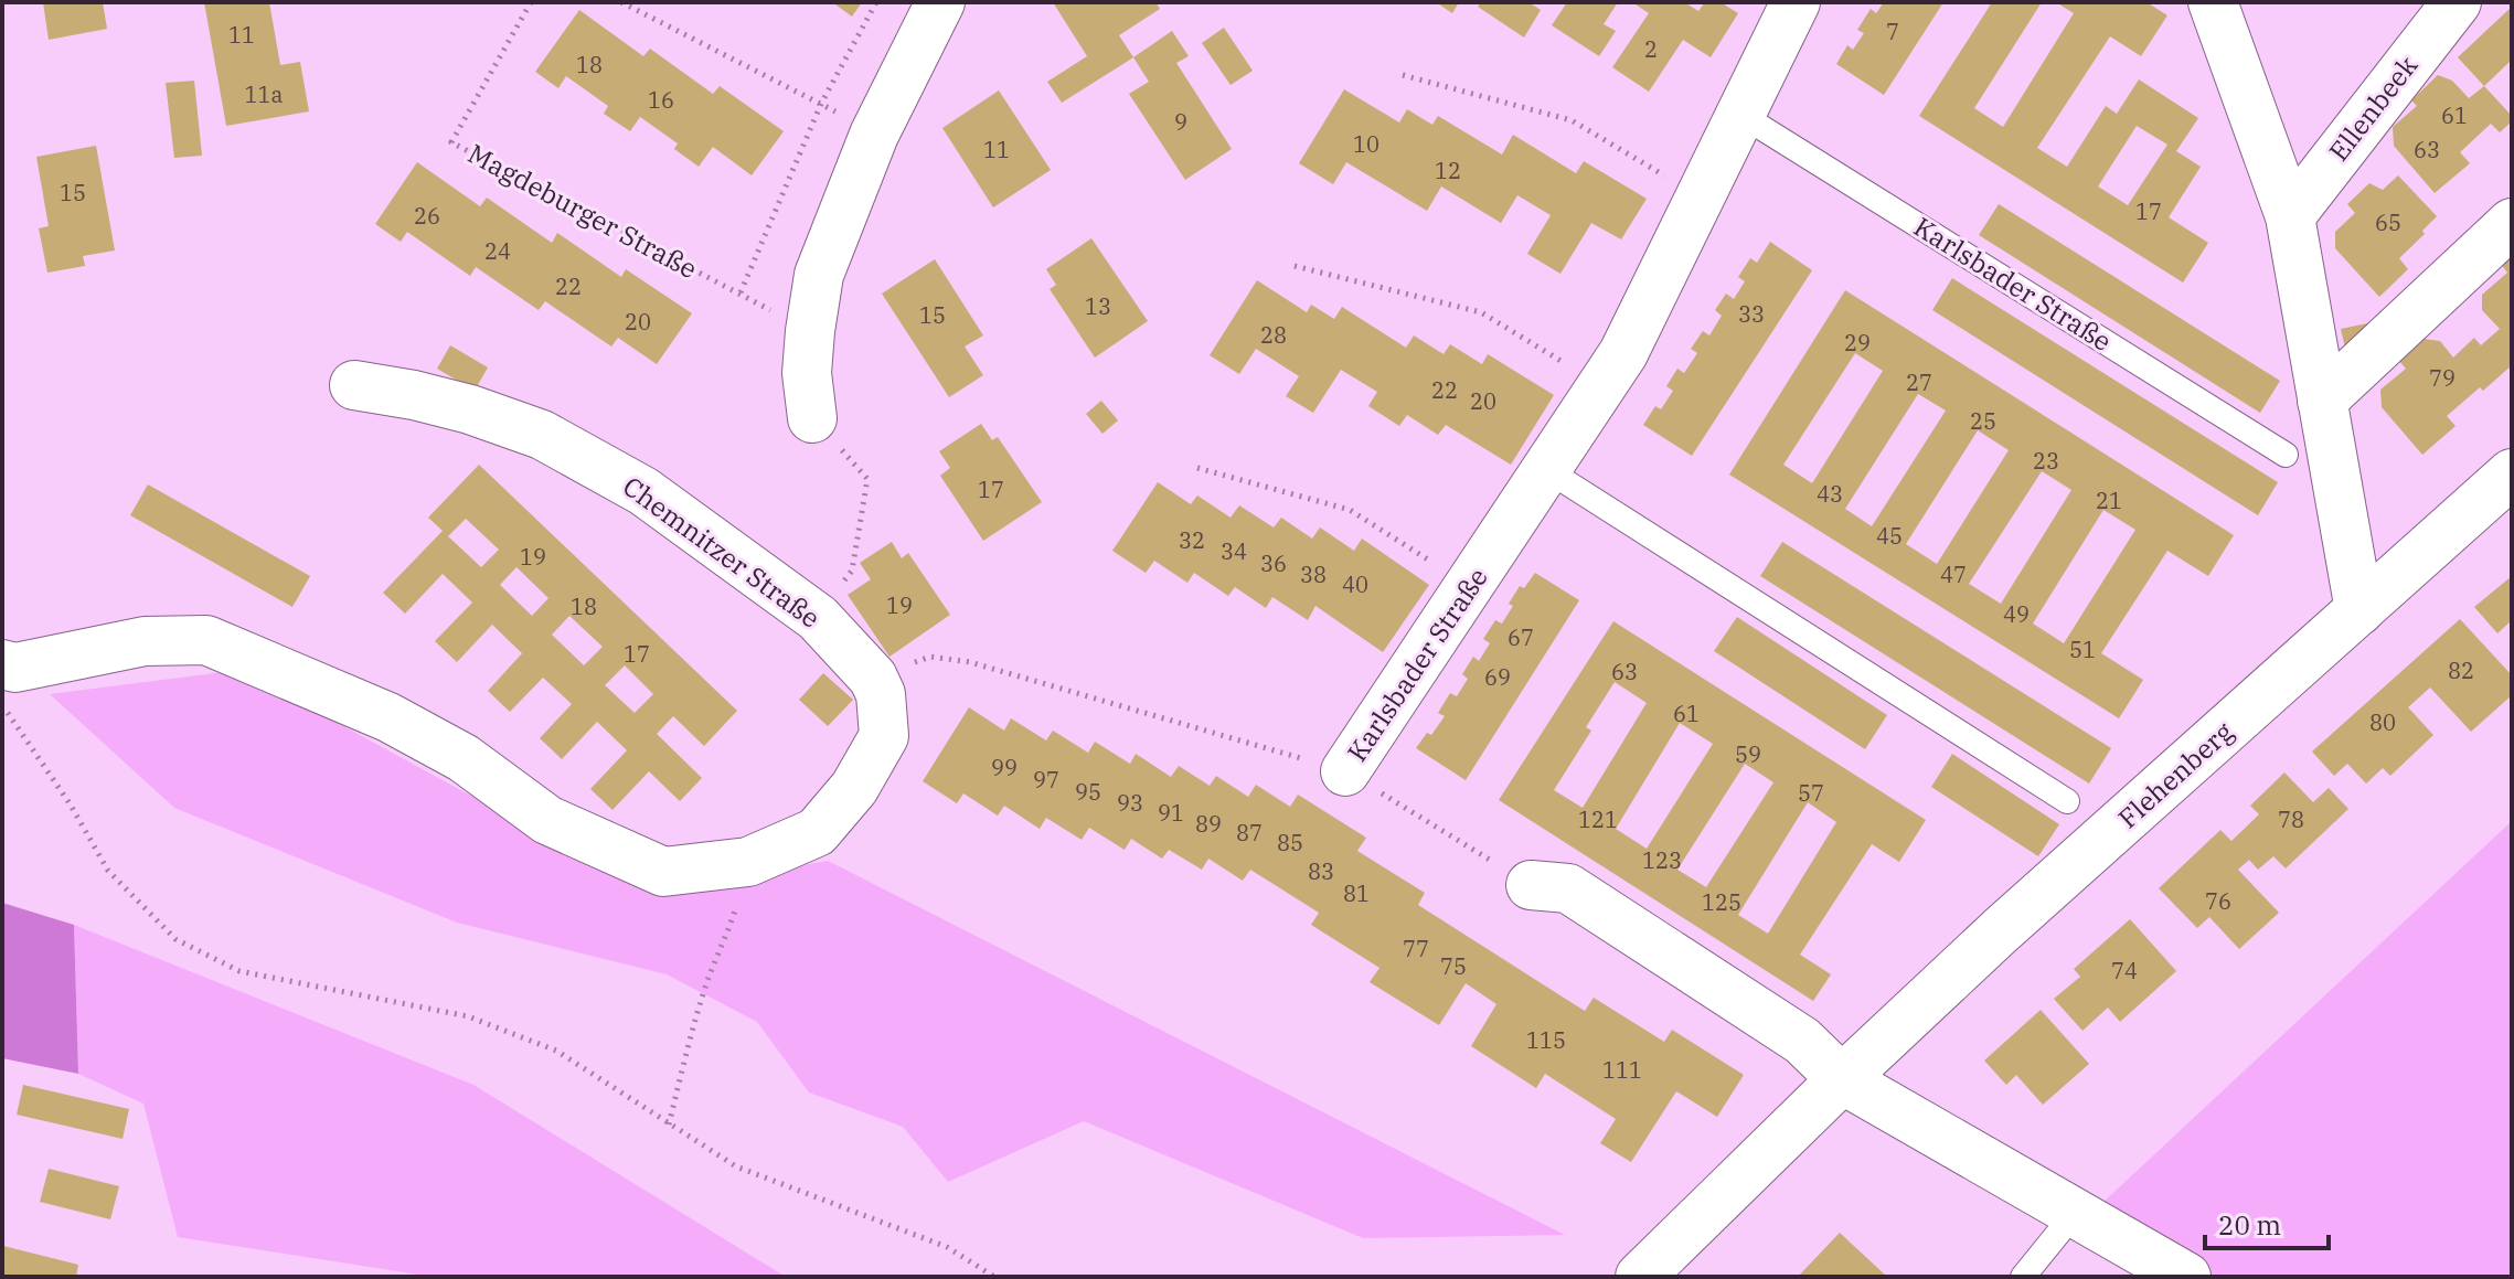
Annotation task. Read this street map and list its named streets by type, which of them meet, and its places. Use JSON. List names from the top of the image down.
{
  "streets": {
    "street": [
      "Ellenbeek",
      "Karlsbader Straße",
      "Chemnitzer Straße",
      "Flehenberg"
    ],
    "path": ["Magdeburger Straße"]
  },
  "house_numbers": [
    "7",
    "11",
    "2",
    "18",
    "11a",
    "16",
    "61",
    "9",
    "10",
    "11",
    "63",
    "12",
    "15",
    "17",
    "26",
    "65",
    "24",
    "22",
    "13",
    "33",
    "15",
    "20",
    "28",
    "29",
    "79",
    "27",
    "22",
    "20",
    "25",
    "23",
    "17",
    "43",
    "21",
    "45",
    "32",
    "34",
    "19",
    "36",
    "38",
    "47",
    "40",
    "19",
    "18",
    "49",
    "67",
    "51",
    "17",
    "82",
    "63",
    "69",
    "61",
    "80",
    "59",
    "99",
    "97",
    "95",
    "57",
    "93",
    "91",
    "121",
    "78",
    "89",
    "87",
    "85",
    "123",
    "83",
    "81",
    "76",
    "125",
    "77",
    "75",
    "74",
    "115",
    "111"
  ],
  "scale_bar": "20 m"
}
